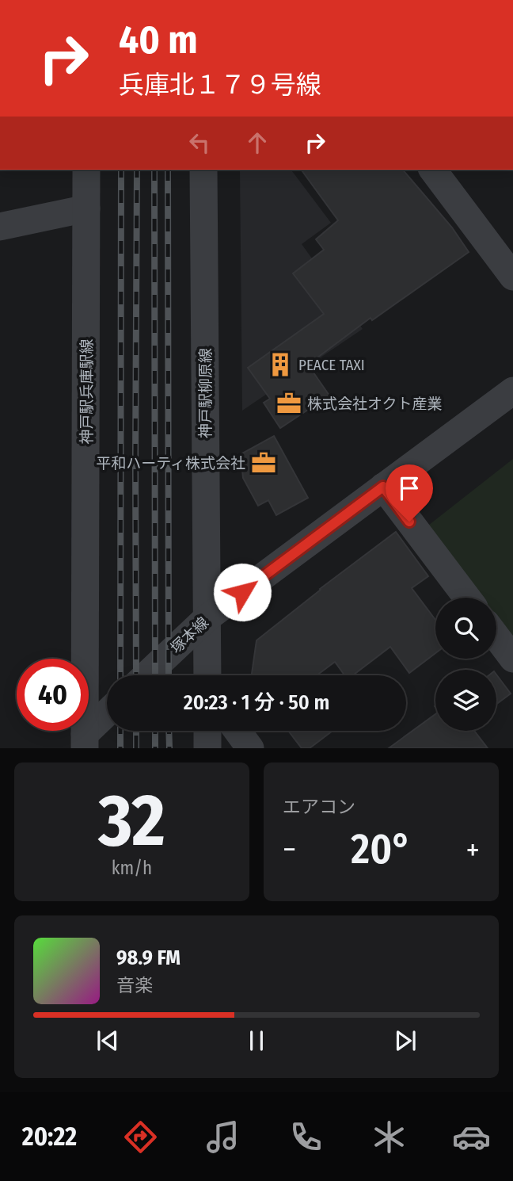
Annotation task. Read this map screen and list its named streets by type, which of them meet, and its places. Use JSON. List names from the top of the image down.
{
  "streets": {
    "street": ["神戸駅兵庫駅線", "神戸駅柳原線", "塚本線"]
  },
  "crossings": [
    ["神戸駅柳原線", "塚本線"]
  ],
  "places": {
    "building": ["PEACE TAXI"],
    "office": ["株式会社オクト産業", "平和ハーティ株式会社"]
  },
  "page": {
    "turn": ["40 m", "兵庫北１７９号線"],
    "limit": "40",
    "trip": "20:23 · 1 分 · 50 m",
    "tile": [
      ["32", "km/h"],
      "エアコン"
    ],
    "heat": ["−", "20°", "+"],
    "song": ["98.9 FM", "音楽"],
    "tabs": "20:22"
  }
}
